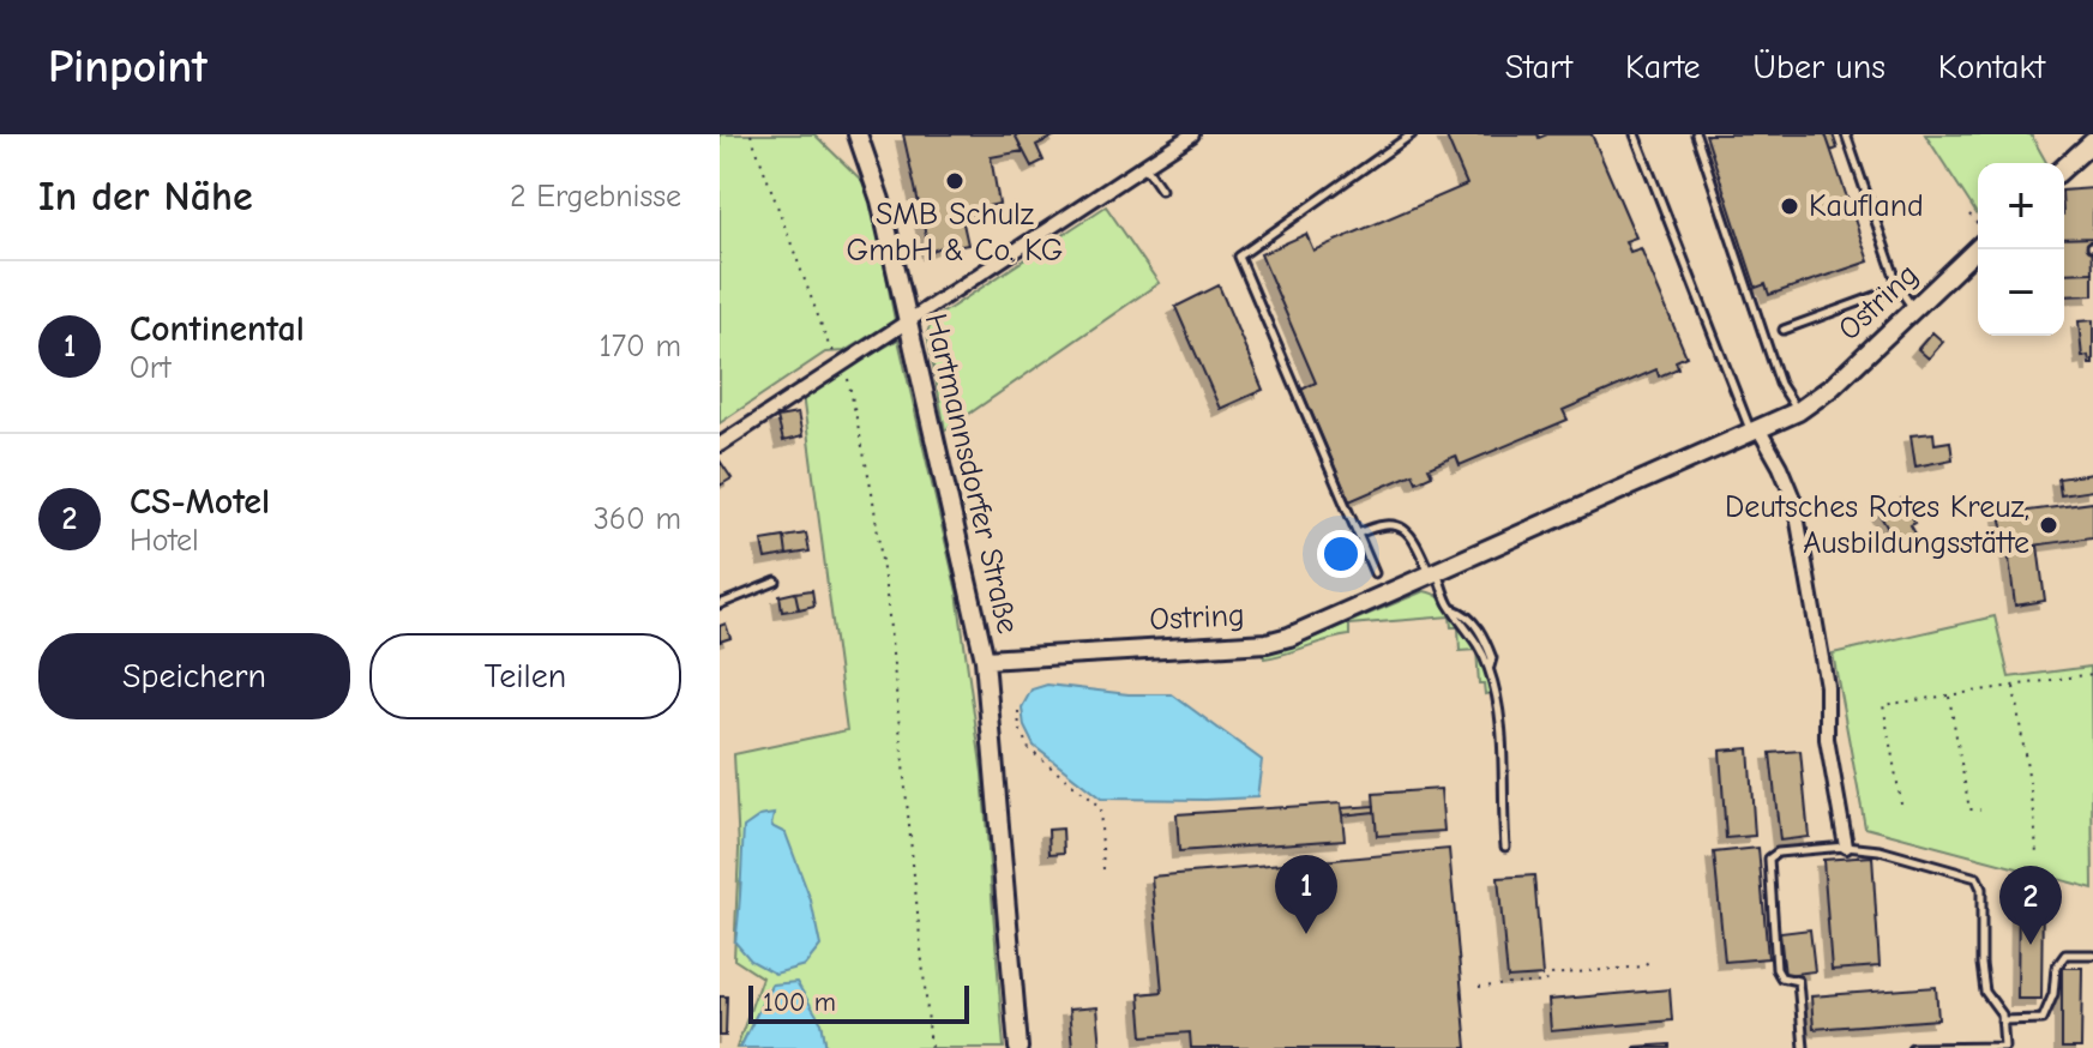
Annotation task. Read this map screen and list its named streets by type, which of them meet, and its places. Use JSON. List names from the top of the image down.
{
  "streets": {
    "main road": ["Ostring", "Hartmannsdorfer Straße"]
  },
  "crossings": [
    ["Ostring", "Hartmannsdorfer Straße"]
  ],
  "places": ["SMB Schulz GmbH & Co. KG", "Kaufland", "Deutsches Rotes Kreuz, Ausbildungsstätte"],
  "scale_bar": "100 m",
  "page": {
    "header": "Pinpoint",
    "nav": [
      "Start",
      "Karte",
      "Über uns",
      "Kontakt"
    ],
    "heading": ["In der Nähe", "2 Ergebnisse"],
    "map_buttons": ["+", "−"],
    "list": [
      {
        "mark": "1",
        "name": "Continental",
        "note": "Ort",
        "value": "170 m"
      },
      {
        "mark": "2",
        "name": "CS-Motel",
        "note": "Hotel",
        "value": "360 m"
      }
    ],
    "buttons": ["Speichern", "Teilen"],
    "pins": ["1", "2"],
    "scale": "100 m"
  }
}
